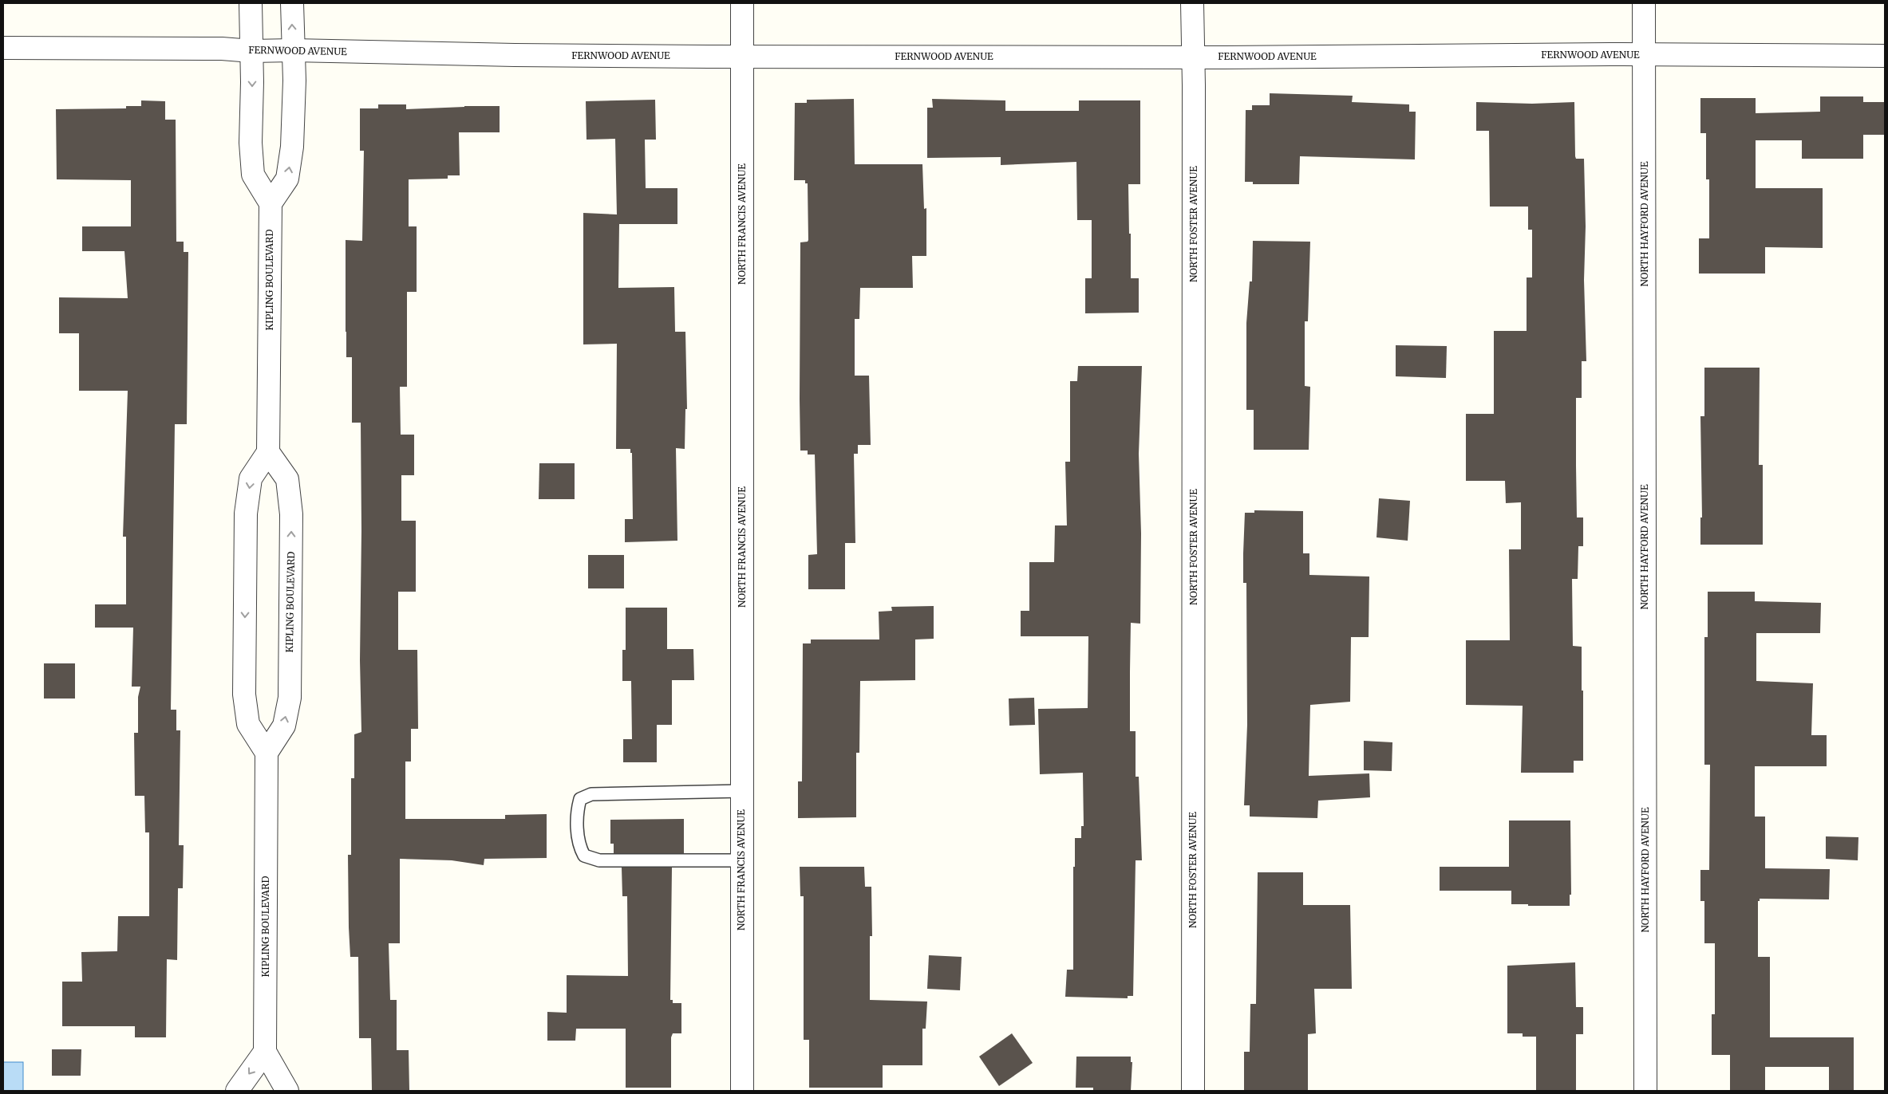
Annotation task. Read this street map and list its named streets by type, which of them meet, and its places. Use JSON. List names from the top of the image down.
{
  "streets": {
    "street": [
      "FERNWOOD AVENUE",
      "NORTH FRANCIS AVENUE",
      "NORTH FOSTER AVENUE",
      "NORTH HAYFORD AVENUE",
      "KIPLING BOULEVARD"
    ]
  },
  "crossings": [
    ["FERNWOOD AVENUE", "NORTH FRANCIS AVENUE"],
    ["FERNWOOD AVENUE", "NORTH FOSTER AVENUE"],
    ["FERNWOOD AVENUE", "NORTH HAYFORD AVENUE"]
  ]
}
